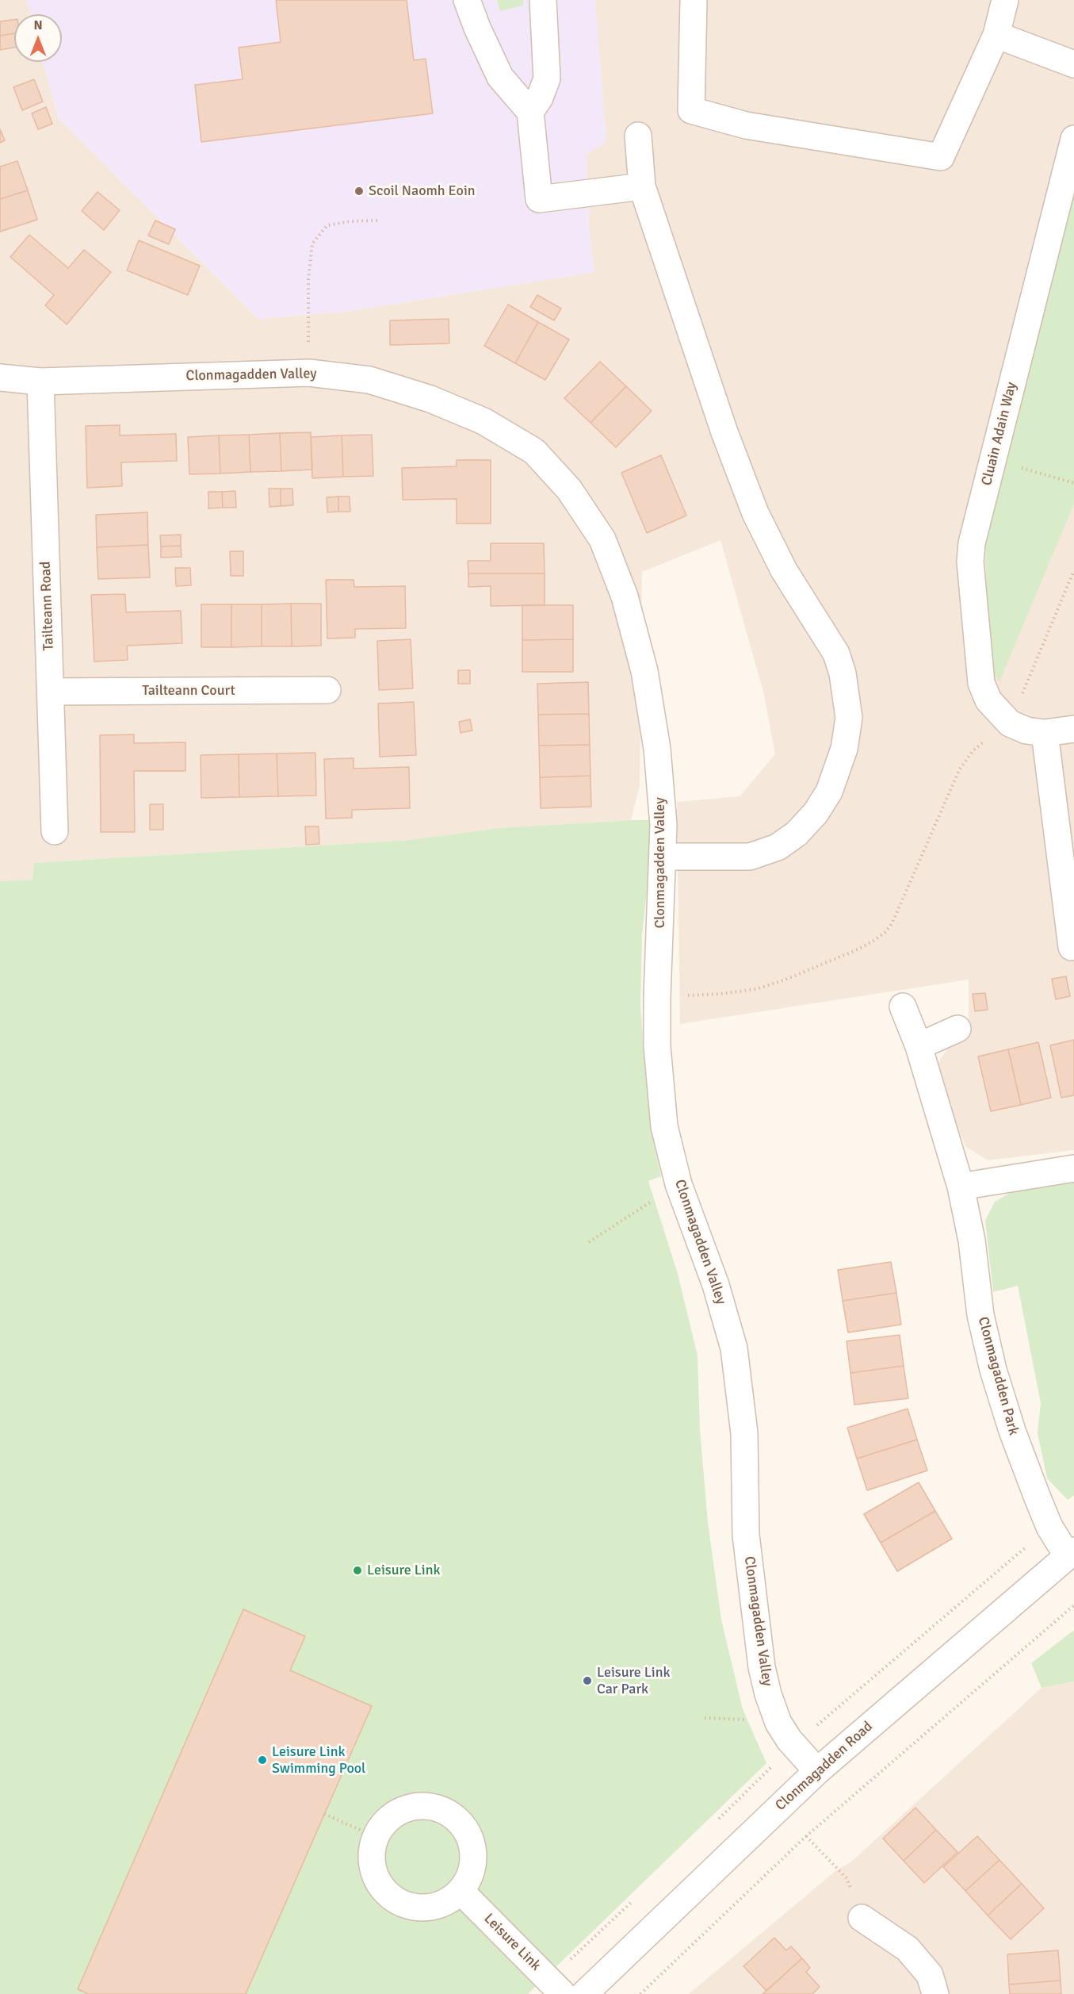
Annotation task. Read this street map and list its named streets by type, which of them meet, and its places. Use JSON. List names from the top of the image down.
{
  "streets": {
    "street": [
      "Clonmagadden Valley",
      "Cluain Adain Way",
      "Tailteann Road",
      "Tailteann Court",
      "Clonmagadden Park",
      "Clonmagadden Road",
      "Leisure Link"
    ]
  },
  "crossings": [
    ["Clonmagadden Valley", "Tailteann Road"],
    ["Clonmagadden Valley", "Clonmagadden Road"],
    ["Tailteann Road", "Tailteann Court"],
    ["Clonmagadden Park", "Clonmagadden Road"]
  ],
  "places": [
    "Scoil Naomh Eoin",
    "Leisure Link",
    "Leisure Link Car Park",
    "Leisure Link Swimming Pool"
  ],
  "north": "top"
}
